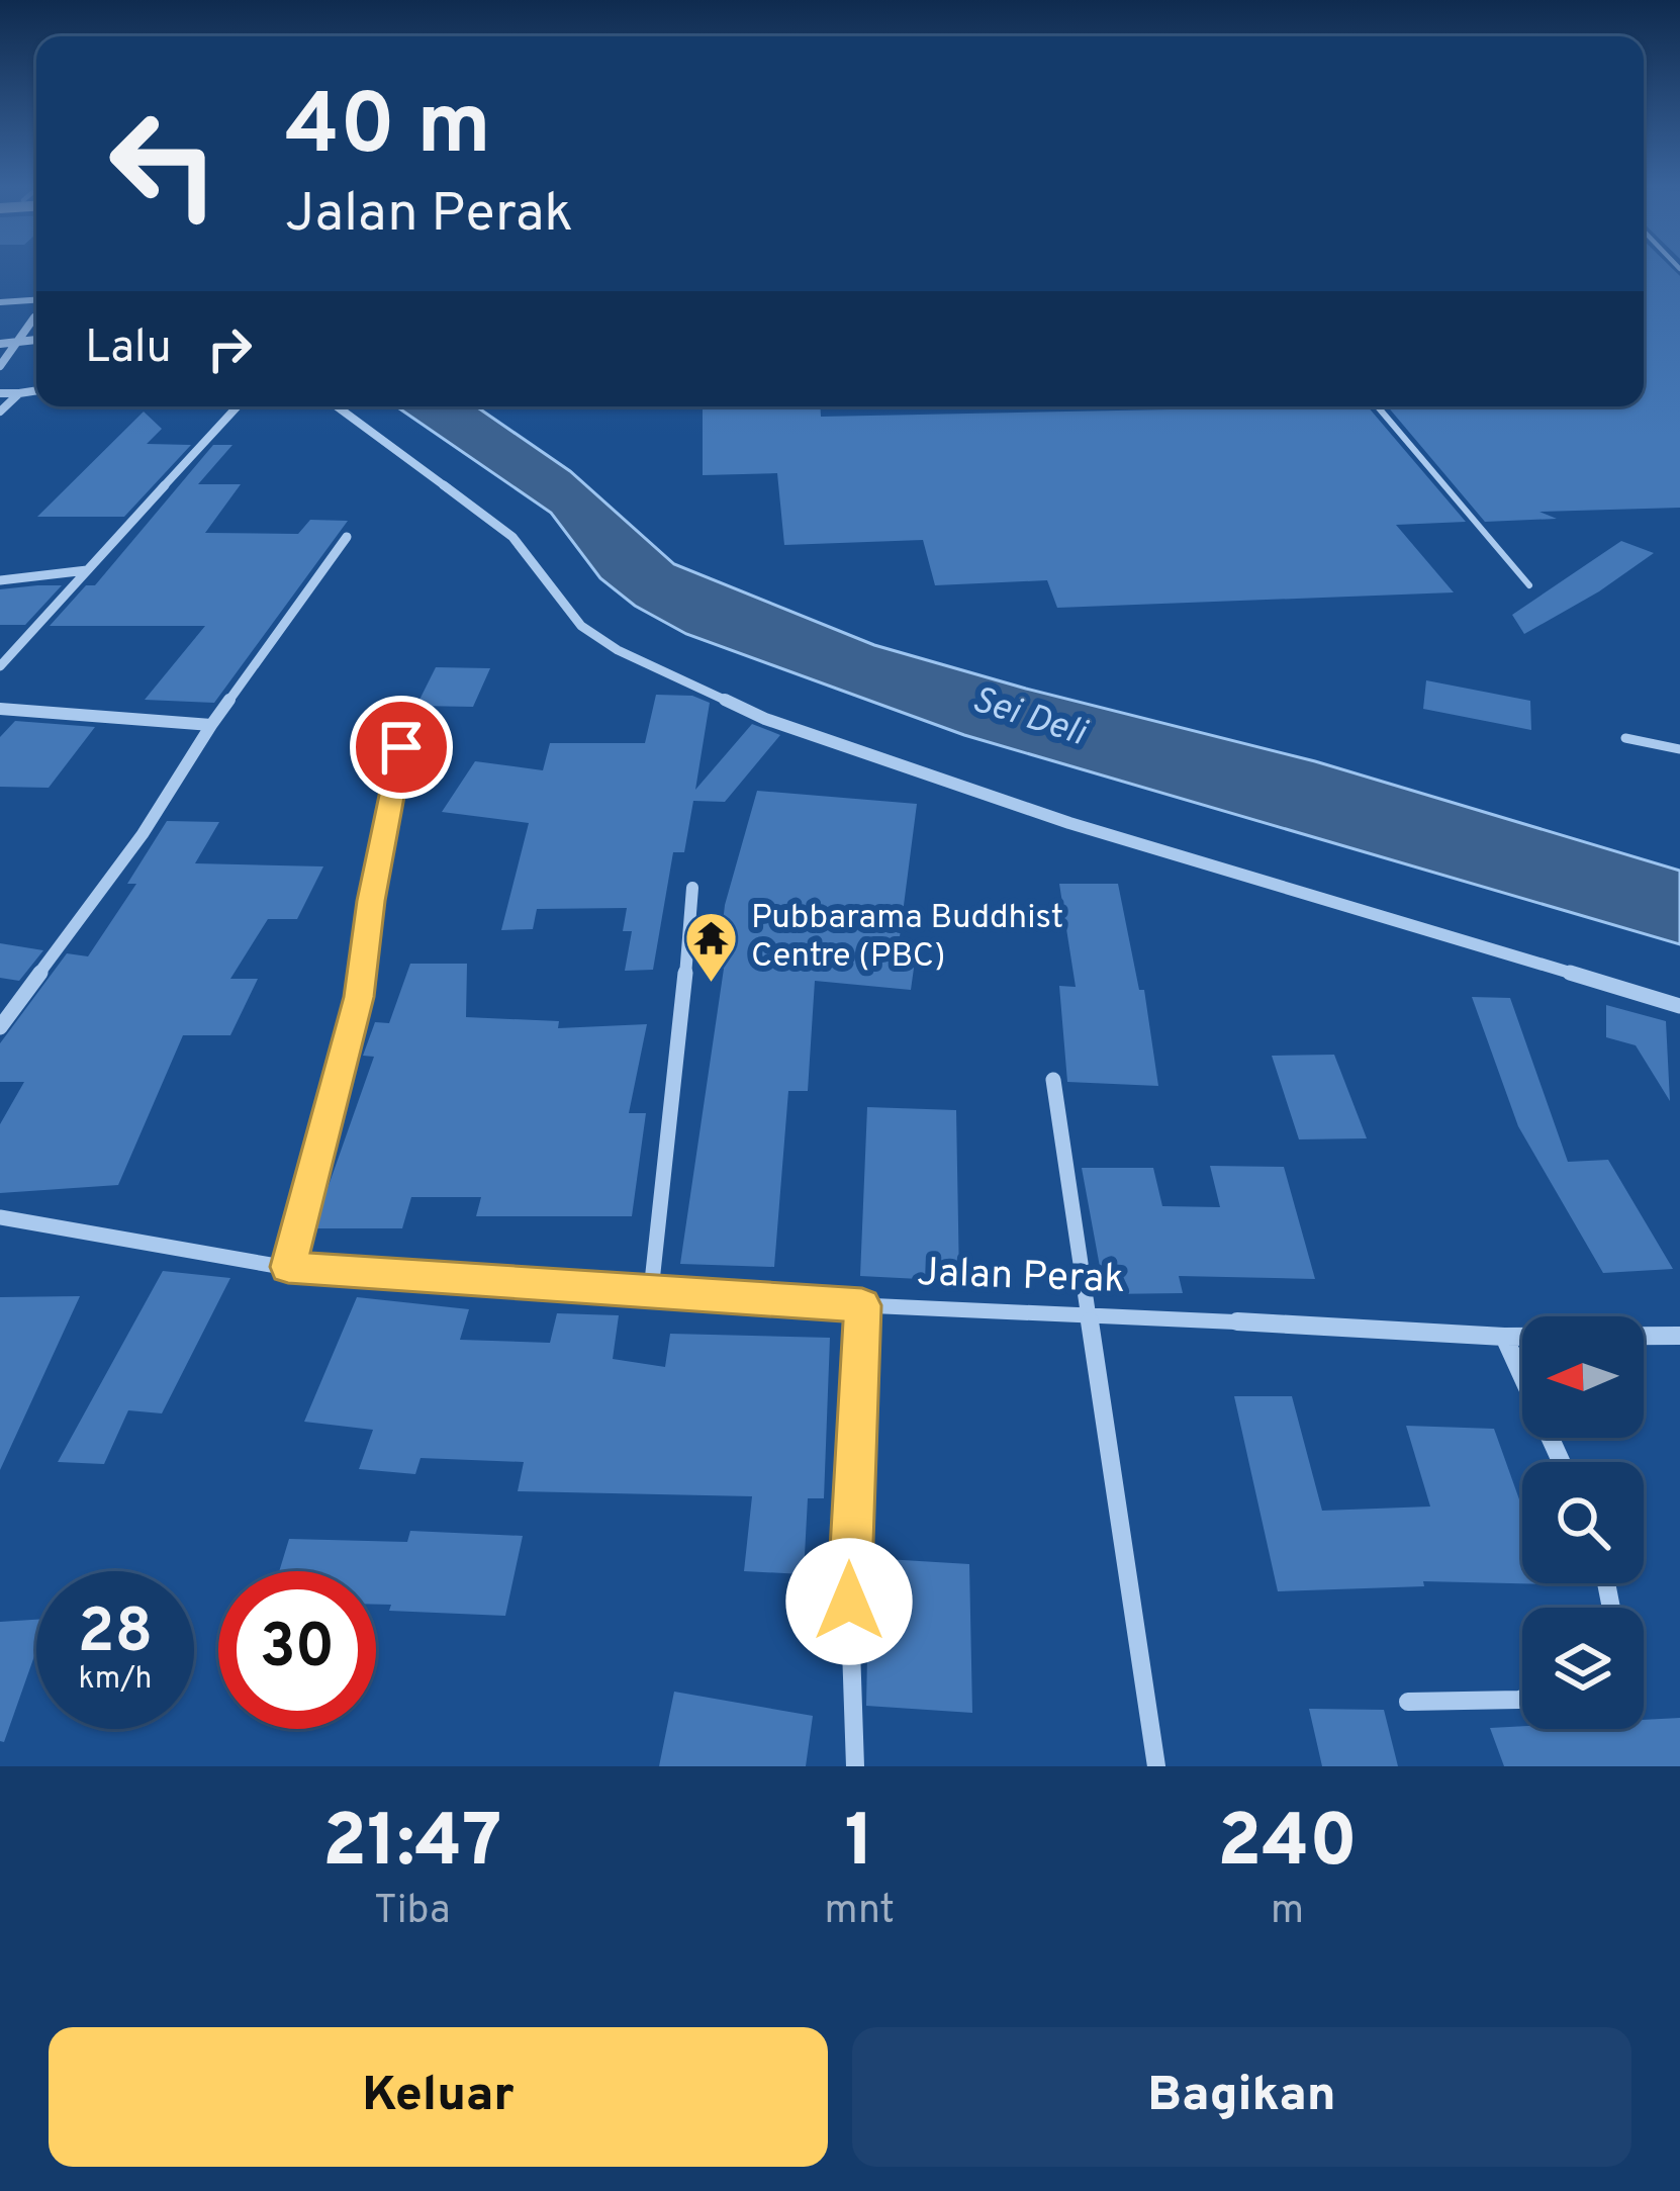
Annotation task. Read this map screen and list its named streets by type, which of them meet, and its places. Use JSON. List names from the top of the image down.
{
  "streets": {
    "street": ["Jalan Perak"]
  },
  "water": ["Sei Deli"],
  "places": {
    "temple": ["Pubbarama Buddhist Centre (PBC)"]
  },
  "north": "left",
  "page": {
    "turn": ["40 m", "Jalan Perak"],
    "then": "Lalu",
    "speed": "28 km/h",
    "limit": "30",
    "eta": [
      "21:47",
      "Tiba",
      "1",
      "mnt",
      "240",
      "m"
    ],
    "buttons": ["Keluar", "Bagikan"]
  }
}
